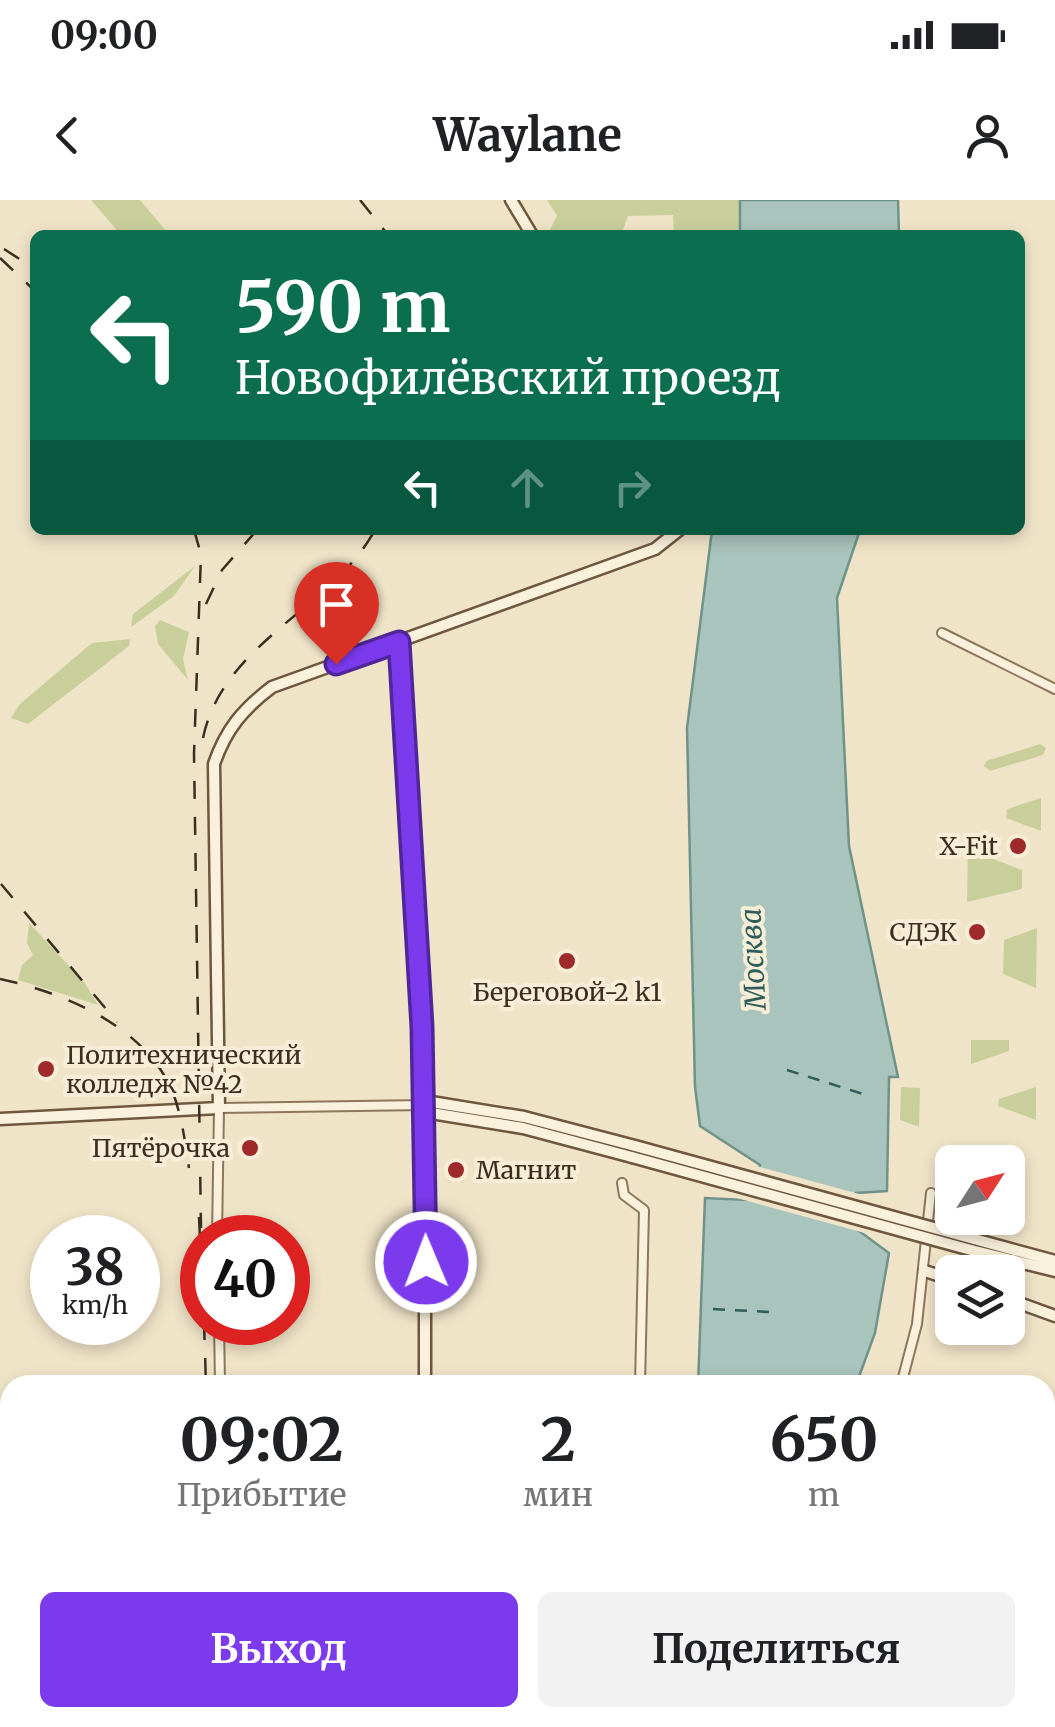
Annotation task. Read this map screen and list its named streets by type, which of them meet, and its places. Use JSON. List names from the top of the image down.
{
  "water": ["Москва"],
  "places": [
    "X-Fit",
    "СДЭК",
    "Береговой-2 k1",
    "Политехнический колледж №42",
    "Пятёрочка",
    "Магнит"
  ],
  "north": "top right",
  "page": {
    "status": "09:00",
    "header": "Waylane",
    "turn": ["590 m", "Новофилёвский проезд"],
    "speed": "38 km/h",
    "limit": "40",
    "eta": [
      "09:02",
      "Прибытие",
      "2",
      "мин",
      "650",
      "m"
    ],
    "buttons": ["Выход", "Поделиться"]
  }
}
